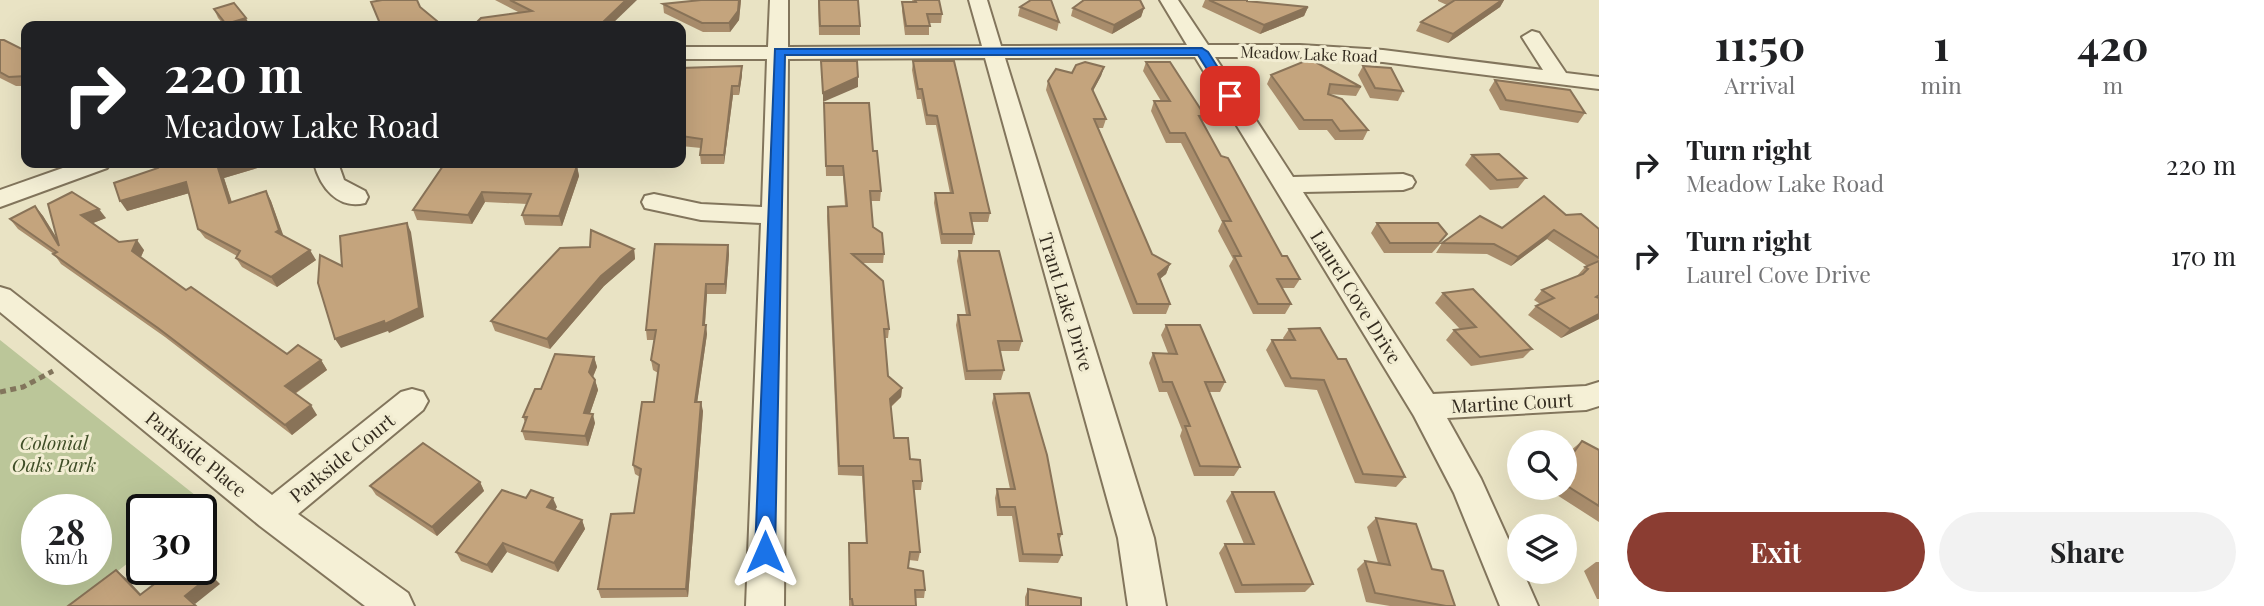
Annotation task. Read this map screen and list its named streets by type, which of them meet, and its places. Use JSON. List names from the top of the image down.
{
  "streets": {
    "street": [
      "Meadow Lake Road",
      "Laurel Cove Drive",
      "Trant Lake Drive",
      "Martine Court",
      "Parkside Place",
      "Parkside Court"
    ]
  },
  "crossings": [
    ["Meadow Lake Road", "Laurel Cove Drive"],
    ["Meadow Lake Road", "Trant Lake Drive"],
    ["Laurel Cove Drive", "Martine Court"],
    ["Parkside Place", "Parkside Court"]
  ],
  "parks": ["Colonial Oaks Park"],
  "page": {
    "eta": [
      "11:50",
      "Arrival",
      "1",
      "min",
      "420",
      "m"
    ],
    "turn": ["220 m", "Meadow Lake Road"],
    "list": [
      {
        "name": "Turn right",
        "note": "Meadow Lake Road",
        "value": "220 m"
      },
      {
        "name": "Turn right",
        "note": "Laurel Cove Drive",
        "value": "170 m"
      }
    ],
    "speed": "28 km/h",
    "limit": "30",
    "buttons": ["Exit", "Share"]
  }
}
